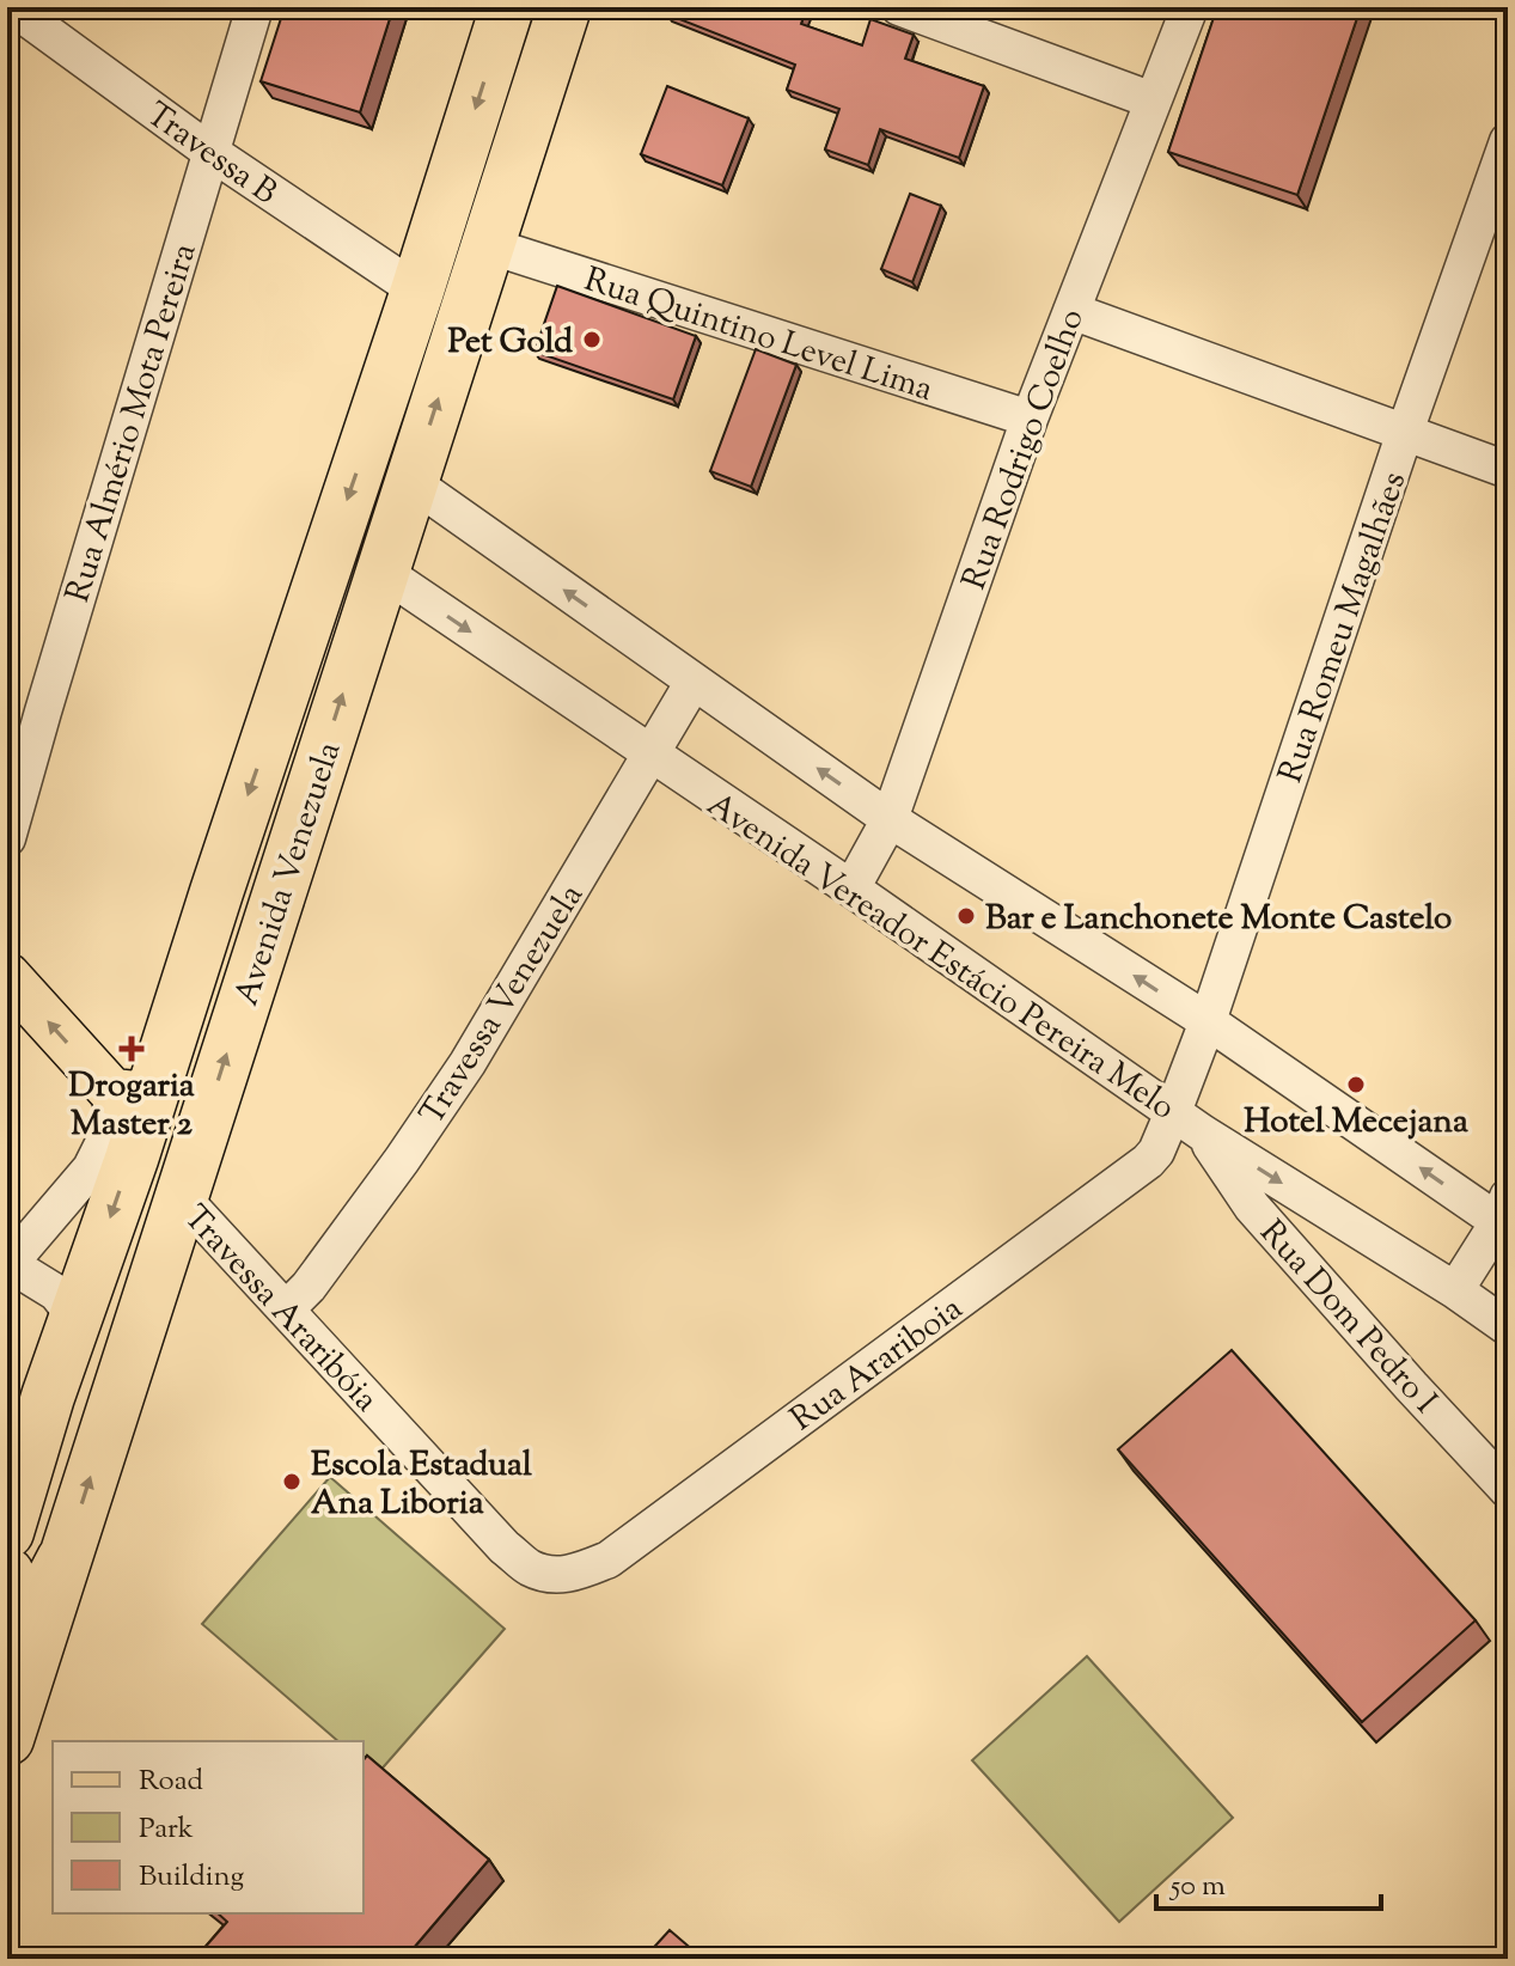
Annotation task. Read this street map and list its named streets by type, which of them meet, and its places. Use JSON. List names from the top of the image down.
{
  "streets": {
    "highway": ["Avenida Venezuela"],
    "street": [
      "Travessa B",
      "Rua Quintino Level Lima",
      "Rua Almério Mota Pereira",
      "Rua Rodrigo Coelho",
      "Rua Romeu Magalhães",
      "Avenida Vereador Estácio Pereira Melo",
      "Travessa Venezuela",
      "Travessa Araribóia",
      "Rua Dom Pedro I",
      "Rua Arariboia"
    ]
  },
  "crossings": [
    ["Travessa B", "Rua Almério Mota Pereira"],
    ["Travessa B", "Avenida Venezuela"],
    ["Rua Quintino Level Lima", "Rua Rodrigo Coelho"],
    ["Rua Quintino Level Lima", "Avenida Venezuela"],
    ["Rua Rodrigo Coelho", "Avenida Vereador Estácio Pereira Melo"],
    ["Rua Romeu Magalhães", "Avenida Vereador Estácio Pereira Melo"],
    ["Rua Romeu Magalhães", "Rua Dom Pedro I"],
    ["Rua Romeu Magalhães", "Rua Arariboia"],
    ["Avenida Venezuela", "Avenida Vereador Estácio Pereira Melo"],
    ["Avenida Venezuela", "Travessa Araribóia"],
    ["Avenida Vereador Estácio Pereira Melo", "Travessa Venezuela"],
    ["Avenida Vereador Estácio Pereira Melo", "Rua Dom Pedro I"],
    ["Avenida Vereador Estácio Pereira Melo", "Rua Arariboia"],
    ["Travessa Venezuela", "Travessa Araribóia"],
    ["Travessa Araribóia", "Rua Arariboia"],
    ["Rua Dom Pedro I", "Rua Arariboia"]
  ],
  "places": {
    "other": [
      "Pet Gold",
      "Bar e Lanchonete Monte Castelo",
      "Hotel Mecejana",
      "Escola Estadual Ana Liboria"
    ],
    "health": ["Drogaria Master 2"]
  },
  "legend": ["Road", "Park", "Building"],
  "scale_bar": "50 m"
}
